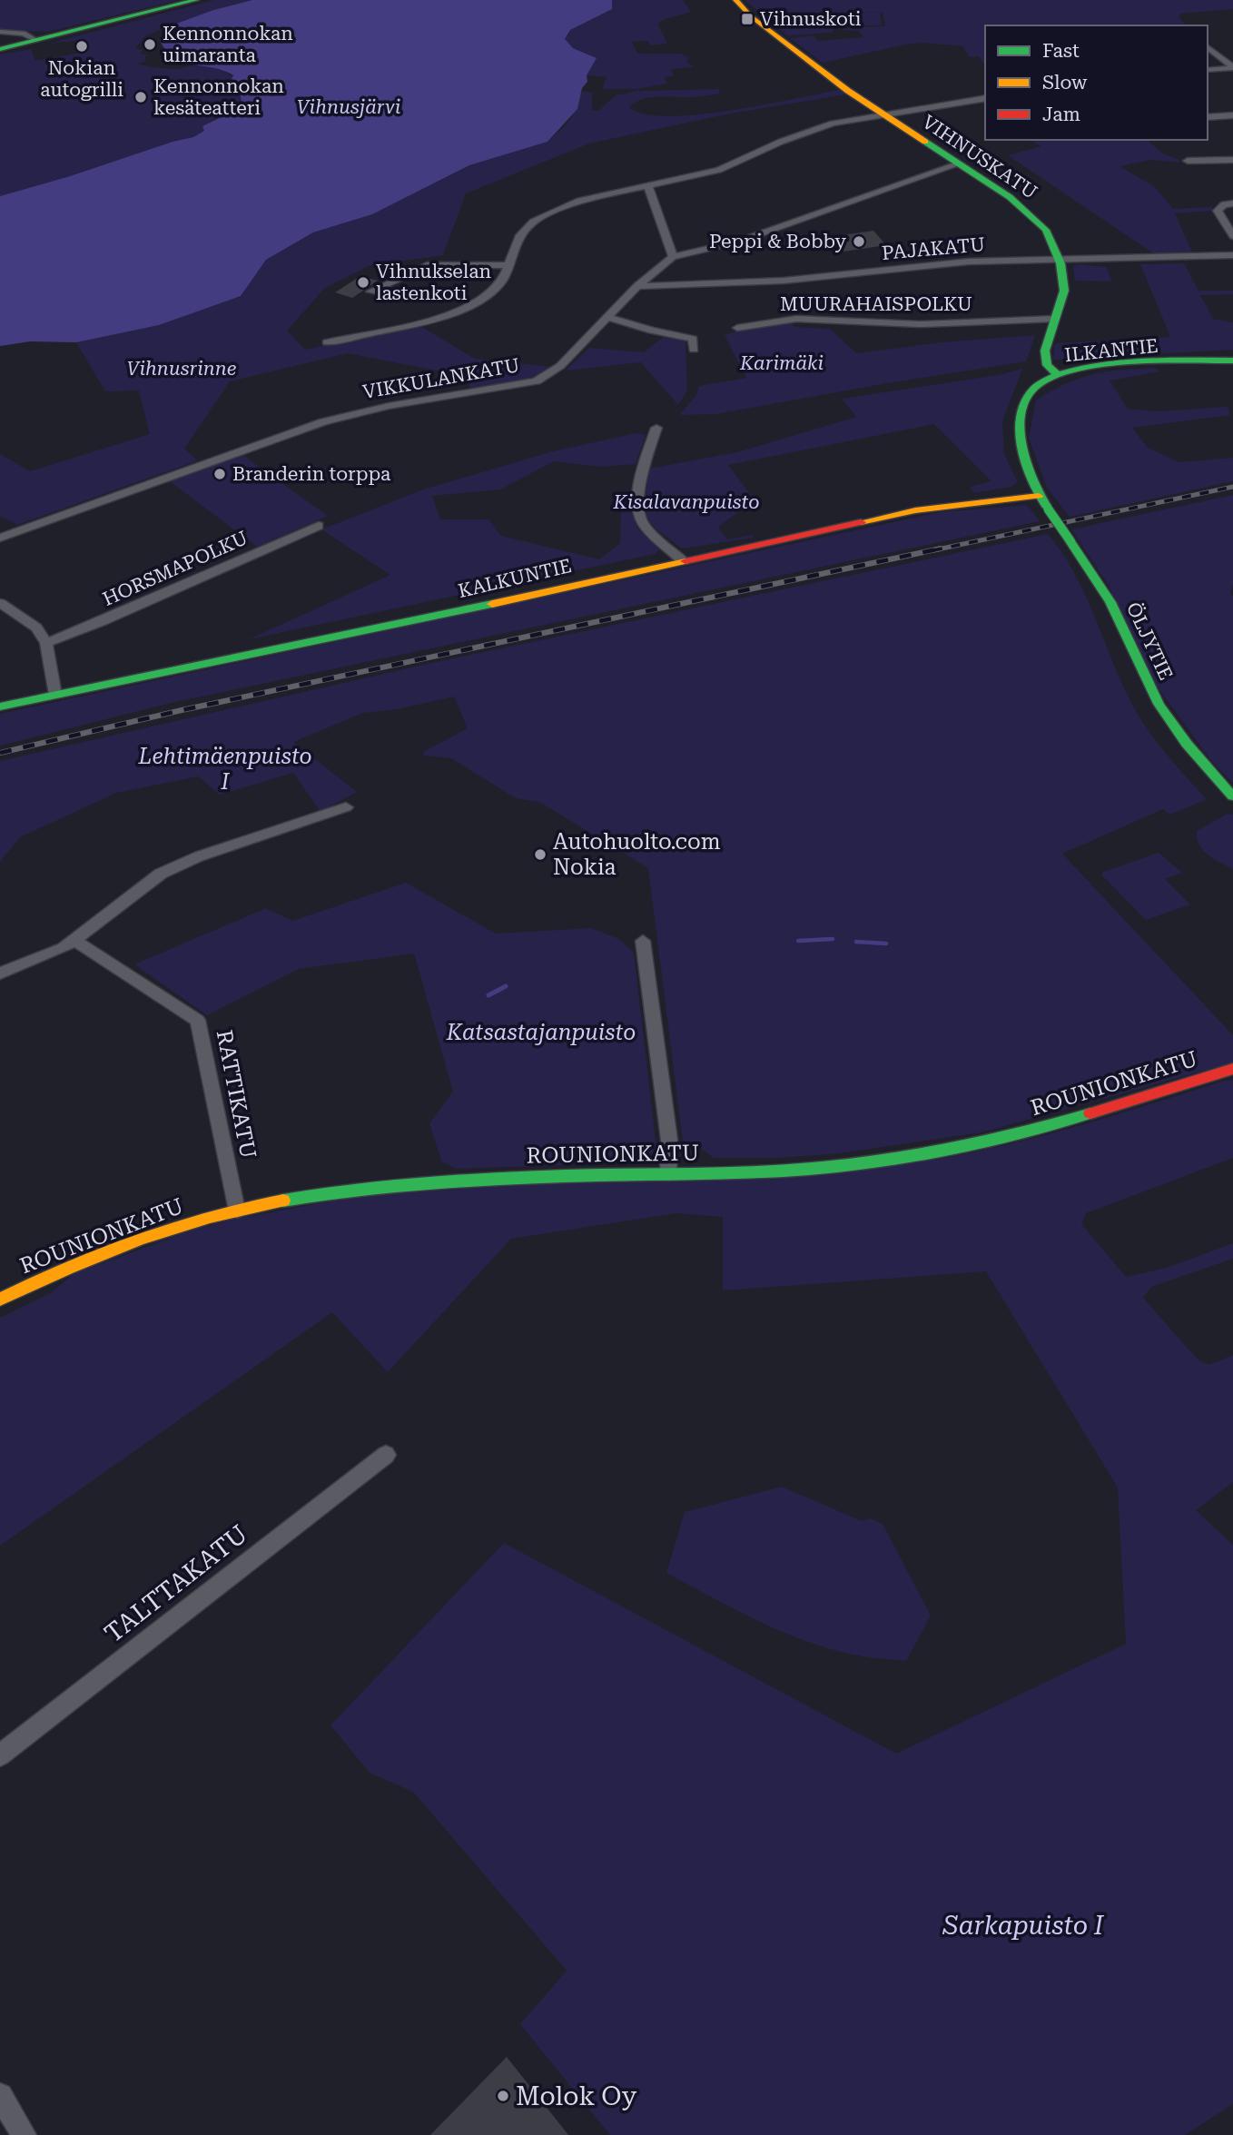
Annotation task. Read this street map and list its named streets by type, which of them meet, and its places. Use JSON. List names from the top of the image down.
{
  "streets": {
    "street": [
      "VIHNUSKATU",
      "PAJAKATU",
      "MUURAHAISPOLKU",
      "ILKANTIE",
      "VIKKULANKATU",
      "HORSMAPOLKU",
      "KALKUNTIE",
      "ÖLJYTIE",
      "ROUNIONKATU",
      "RATTIKATU",
      "TALTTAKATU"
    ]
  },
  "crossings": [
    ["VIHNUSKATU", "PAJAKATU"],
    ["VIHNUSKATU", "MUURAHAISPOLKU"],
    ["VIHNUSKATU", "ILKANTIE"],
    ["VIHNUSKATU", "VIKKULANKATU"],
    ["PAJAKATU", "VIKKULANKATU"],
    ["ILKANTIE", "KALKUNTIE"],
    ["ILKANTIE", "ÖLJYTIE"],
    ["KALKUNTIE", "ÖLJYTIE"],
    ["ROUNIONKATU", "RATTIKATU"]
  ],
  "water": ["Vihnusjärvi"],
  "parks": [
    "Karimäki",
    "Vihnusrinne",
    "Kisalavanpuisto",
    "Lehtimäenpuisto I",
    "Katsastajanpuisto",
    "Sarkapuisto I"
  ],
  "places": {
    "transit": ["Vihnuskoti"],
    "other": [
      "Kennonnokan uimaranta",
      "Nokian autogrilli",
      "Kennonnokan kesäteatteri",
      "Peppi & Bobby",
      "Vihnukselan lastenkoti",
      "Branderin torppa",
      "Autohuolto.com Nokia",
      "Molok Oy"
    ]
  },
  "legend": ["Fast", "Slow", "Jam"]
}
